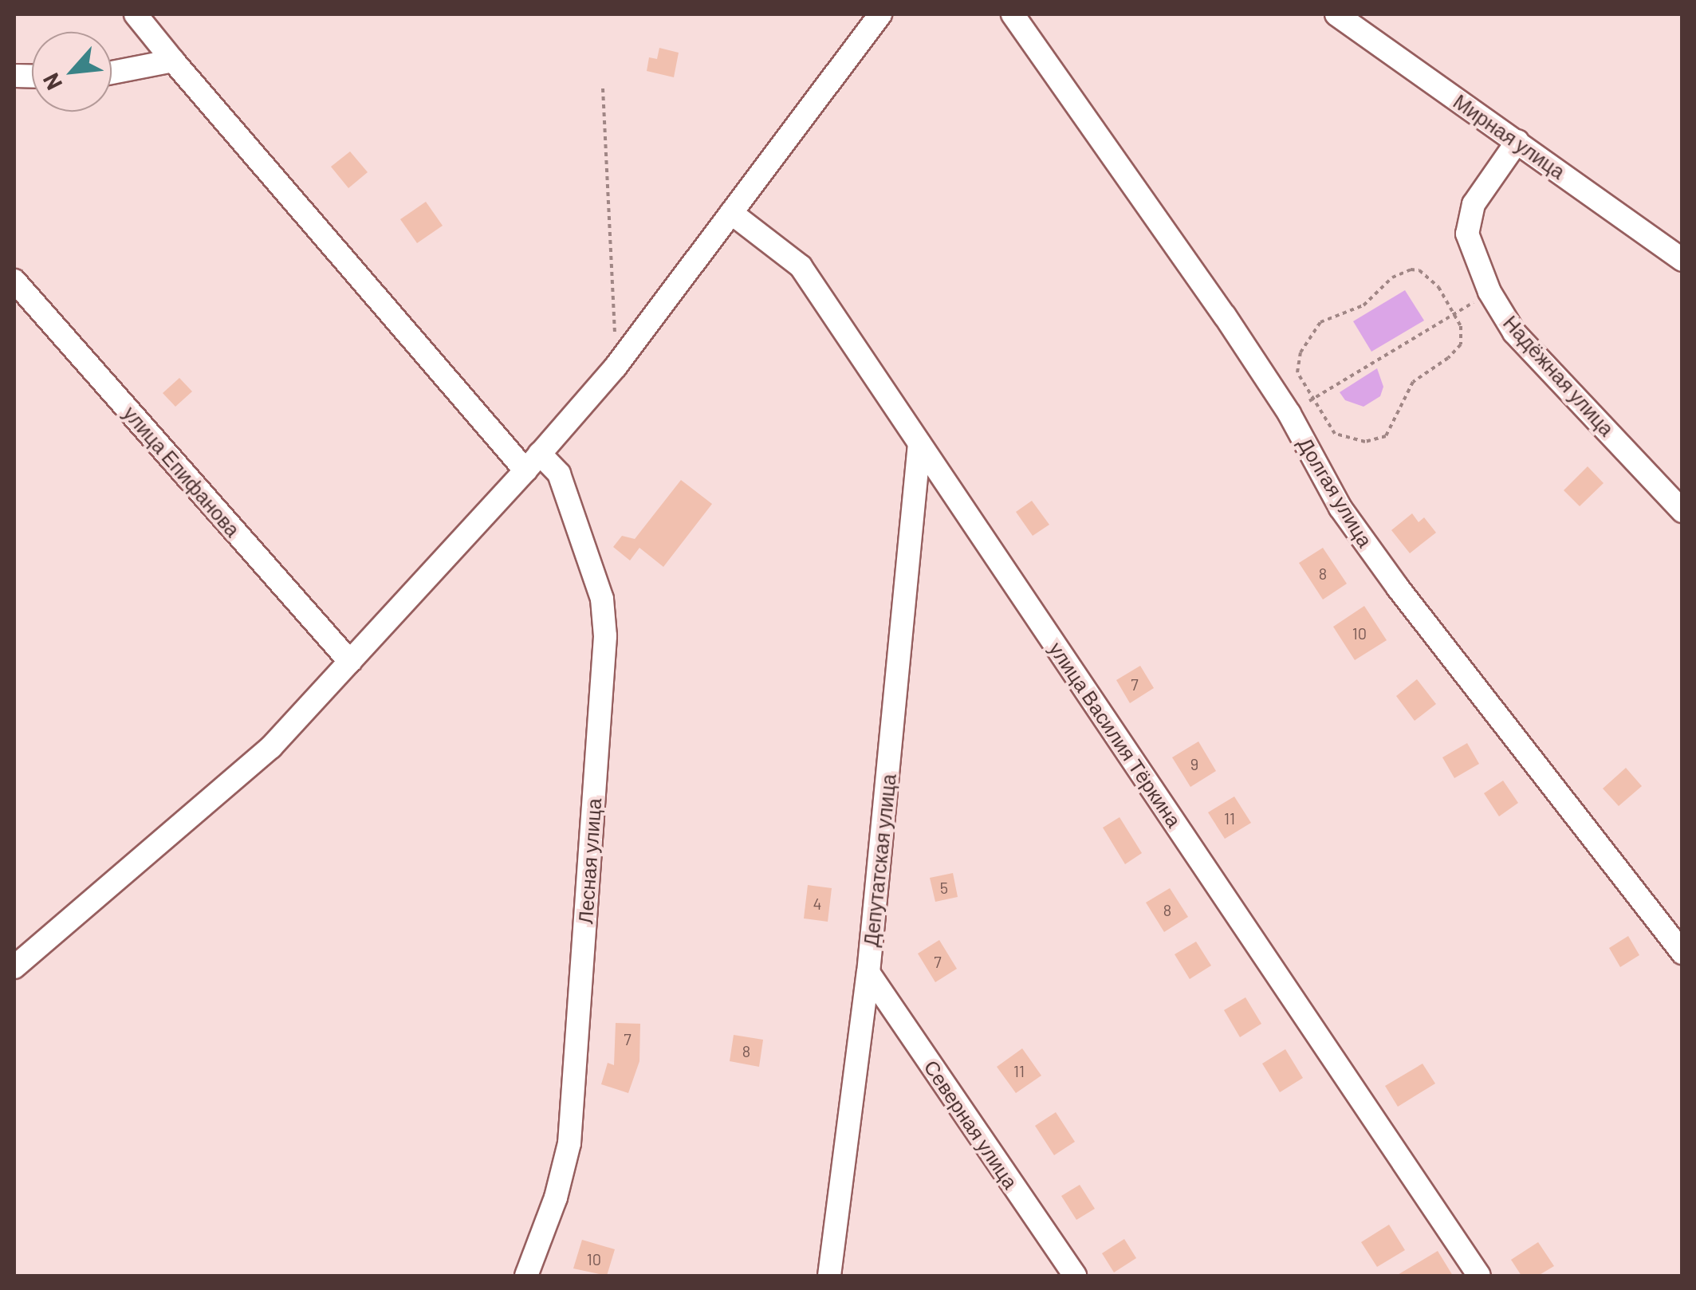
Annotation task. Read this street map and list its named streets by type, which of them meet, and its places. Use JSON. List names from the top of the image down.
{
  "streets": {
    "street": [
      "Мирная улица",
      "Надёжная улица",
      "улица Епифанова",
      "Долгая улица",
      "улица Василия Тёркина",
      "Депутатская улица",
      "Лесная улица",
      "Северная улица"
    ]
  },
  "crossings": [
    ["Мирная улица", "Надёжная улица"],
    ["улица Василия Тёркина", "Депутатская улица"],
    ["Депутатская улица", "Северная улица"]
  ],
  "house_numbers": [
    "8",
    "10",
    "7",
    "9",
    "11",
    "5",
    "4",
    "8",
    "7",
    "7",
    "8",
    "11",
    "10"
  ],
  "north": "bottom left"
}
